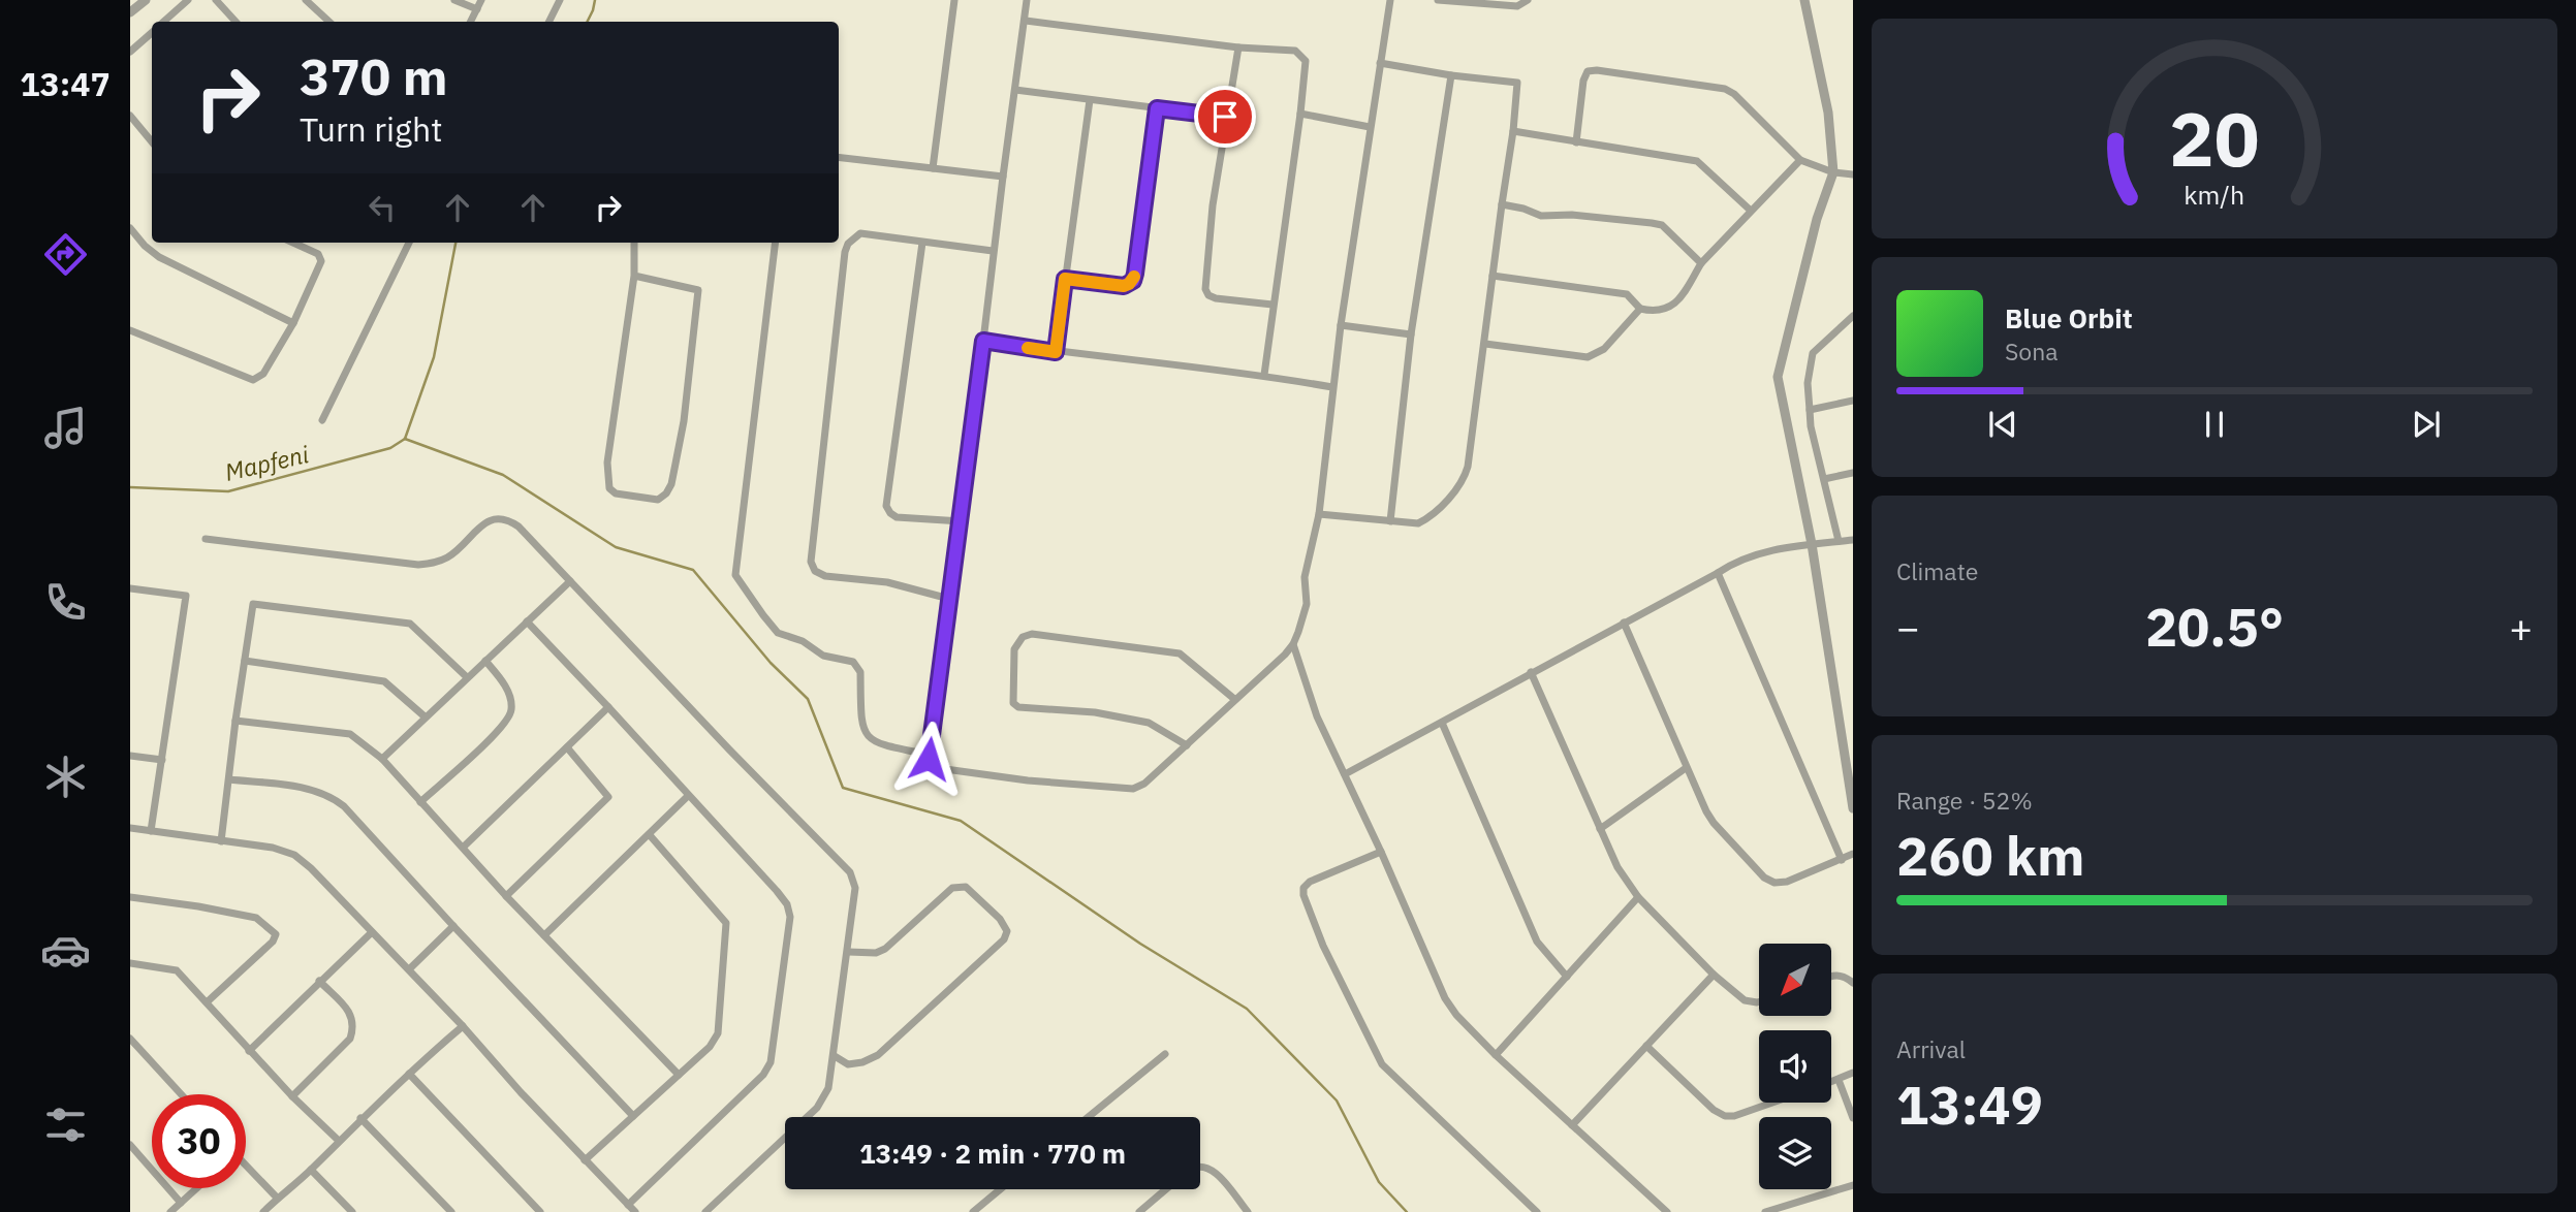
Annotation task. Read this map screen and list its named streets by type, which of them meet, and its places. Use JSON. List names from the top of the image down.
{
  "water": ["Mapfeni"],
  "north": "bottom left",
  "page": {
    "tabs": "13:47",
    "turn": ["370 m", "Turn right"],
    "song": ["Blue Orbit", "Sona"],
    "tile": [
      "Climate",
      ["Range · 52%", "260 km"],
      ["Arrival", "13:49"]
    ],
    "heat": ["−", "20.5°", "+"],
    "limit": "30",
    "trip": "13:49 · 2 min · 770 m",
    "gauge": ["20", "km/h"]
  }
}
